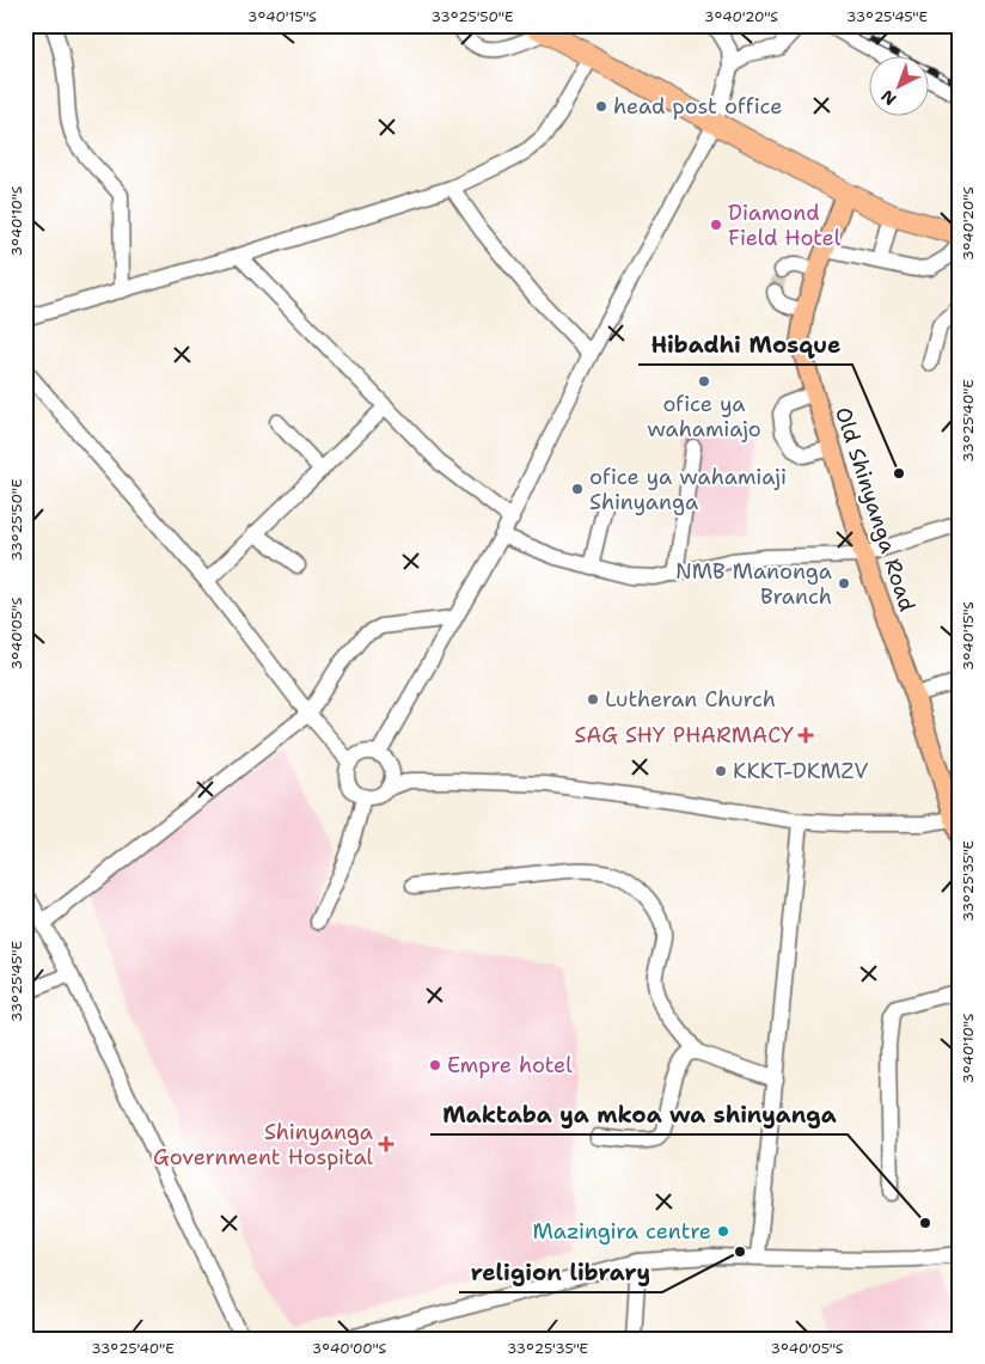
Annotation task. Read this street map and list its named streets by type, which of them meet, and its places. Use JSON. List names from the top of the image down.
{
  "streets": {
    "main road": ["Old Shinyanga Road"]
  },
  "places": {
    "other": [
      "head post office",
      "Diamond Field Hotel",
      "ofice ya wahamiajo",
      "Hibadhi Mosque",
      "ofice ya wahamiaji Shinyanga",
      "NMB Manonga Branch",
      "Lutheran Church",
      "KKKT-DKMZV",
      "Empre hotel",
      "Maktaba ya mkoa wa shinyanga",
      "Mazingira centre",
      "religion library"
    ],
    "health": ["SAG SHY PHARMACY", "Shinyanga Government Hospital"]
  },
  "north": "bottom left",
  "coordinates": [
    "3°40'15\"S",
    "33°25'50\"E",
    "3°40'20\"S",
    "33°25'45\"E",
    "3°40'10\"S",
    "33°25'40\"E",
    "3°40'05\"S",
    "33°25'35\"E",
    "3°40'00\"S"
  ]
}
